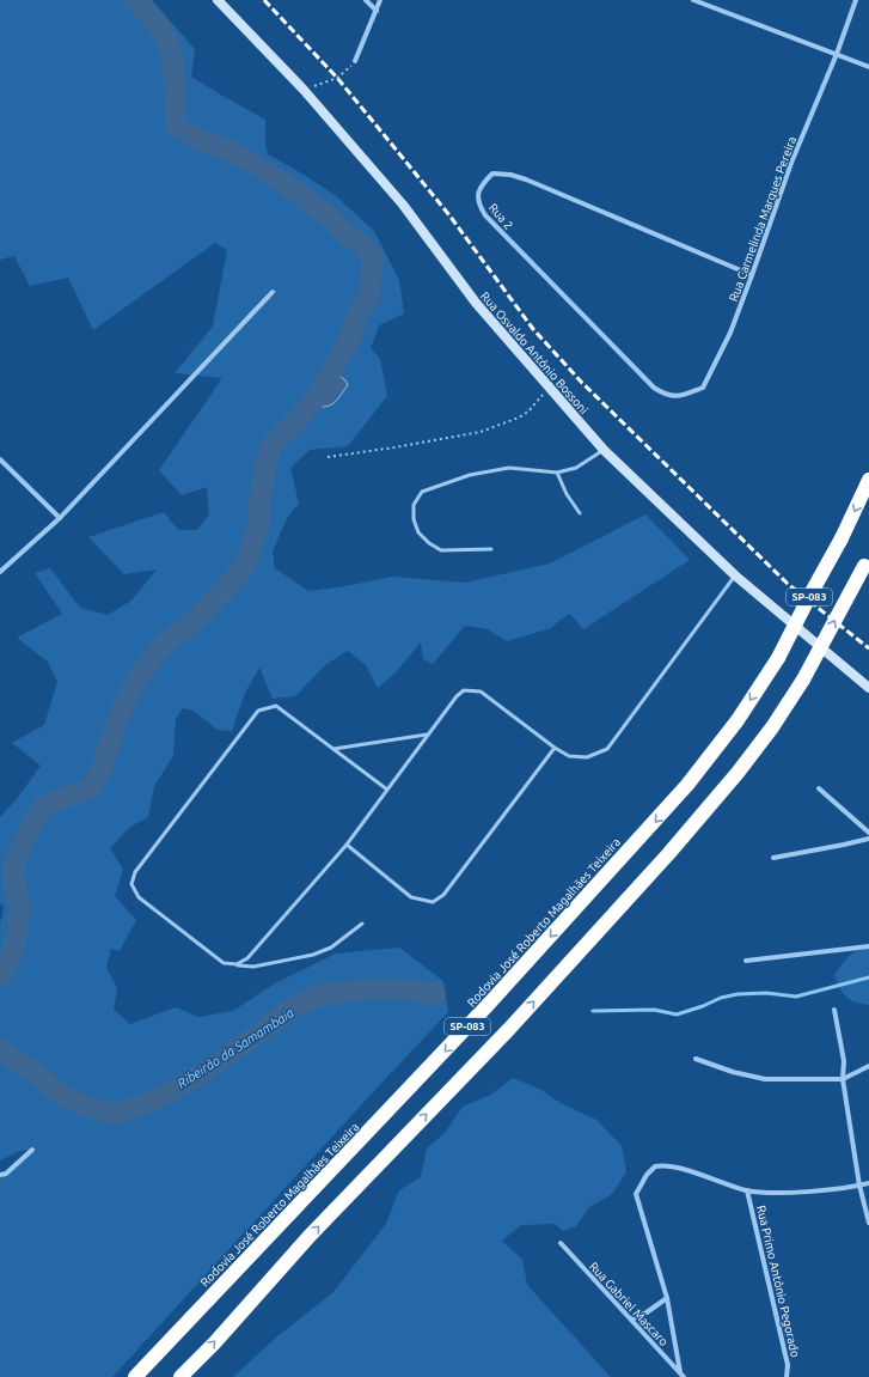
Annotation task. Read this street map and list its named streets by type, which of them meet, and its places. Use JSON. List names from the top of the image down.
{
  "streets": {
    "highway": ["SP-083", "Rodovia José Roberto Magalhães Teixeira"],
    "street": [
      "Rua 2",
      "Rua Carmelinda Marques Pereira",
      "Rua Osvaldo Antônio Bossoni",
      "Rua Primo Antônio Pegorado",
      "Rua Gabriel Mascaro"
    ]
  },
  "crossings": [
    ["Rua 2", "Rua Carmelinda Marques Pereira"]
  ],
  "water": ["Ribeirão da Samambaia"]
}
